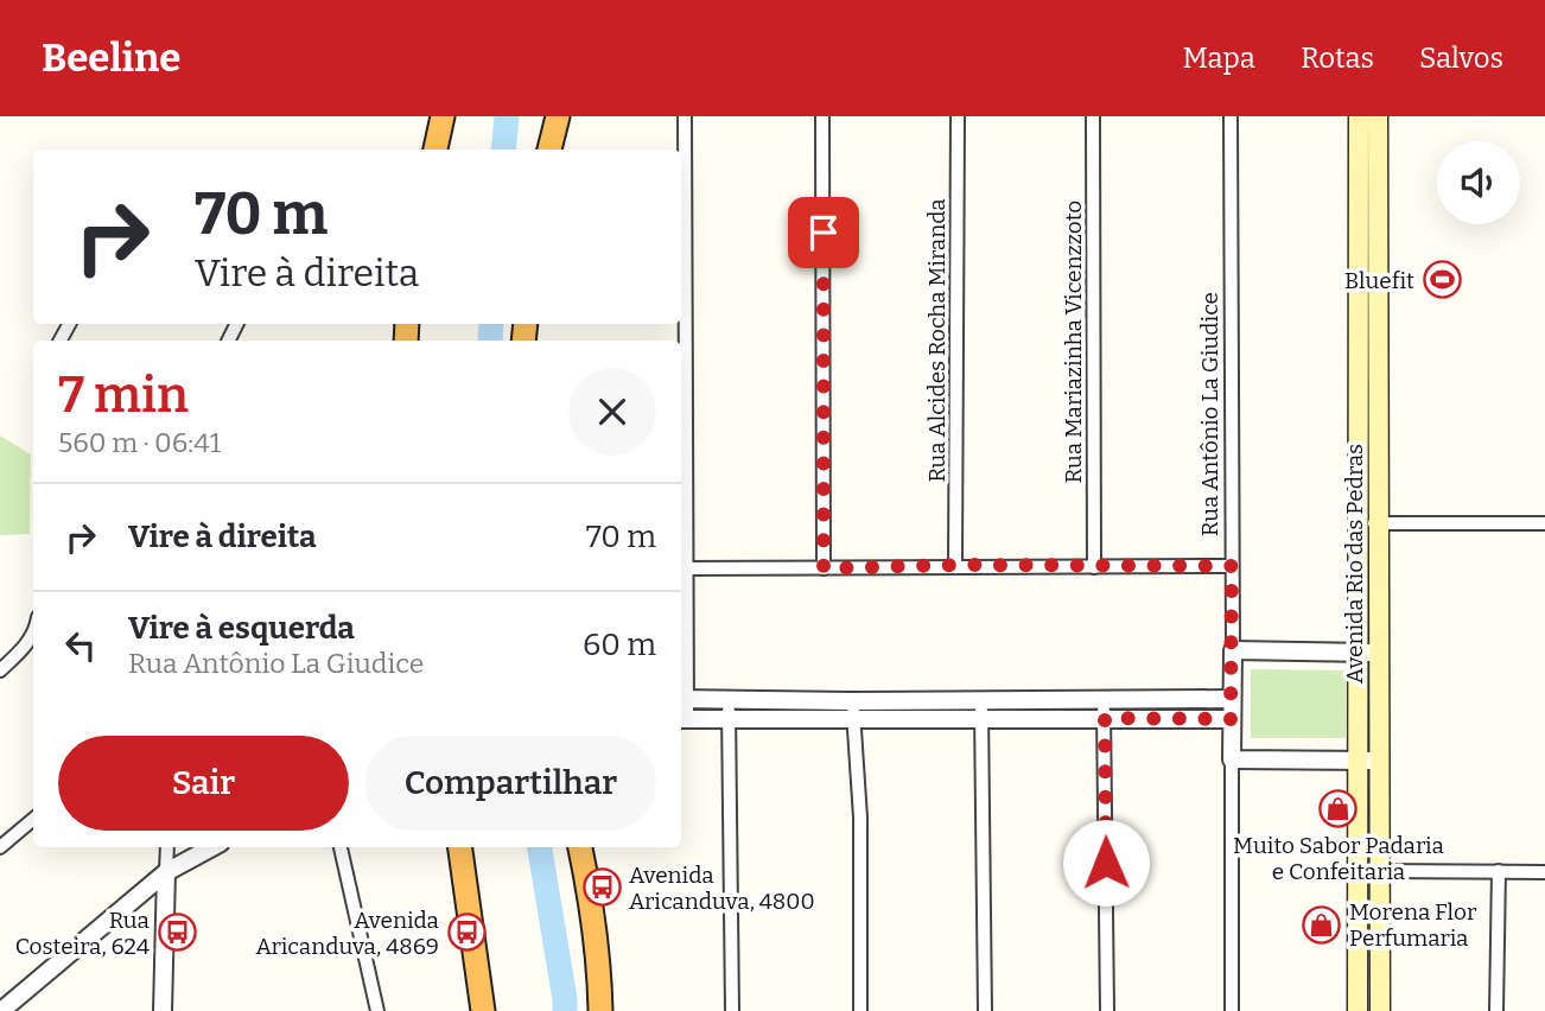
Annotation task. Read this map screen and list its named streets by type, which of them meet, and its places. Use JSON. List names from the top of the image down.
{
  "streets": {
    "main road": ["Avenida Rio das Pedras"],
    "street": ["Rua Alcides Rocha Miranda", "Rua Mariazinha Vicenzzoto", "Rua Antônio La Giudice"]
  },
  "places": {
    "sports": ["Bluefit"],
    "shop": ["Muito Sabor Padaria e Confeitaria", "Morena Flor Perfumaria"],
    "bus stop": ["Avenida Aricanduva, 4800", "Rua Costeira, 624", "Avenida Aricanduva, 4869"]
  },
  "page": {
    "header": "Beeline",
    "nav": ["Mapa", "Rotas", "Salvos"],
    "turn": ["70 m", "Vire à direita"],
    "heading": ["7 min", "560 m · 06:41"],
    "list": [
      {
        "name": "Vire à direita",
        "value": "70 m"
      },
      {
        "name": "Vire à esquerda",
        "note": "Rua Antônio La Giudice",
        "value": "60 m"
      }
    ],
    "buttons": ["Sair", "Compartilhar"]
  }
}
